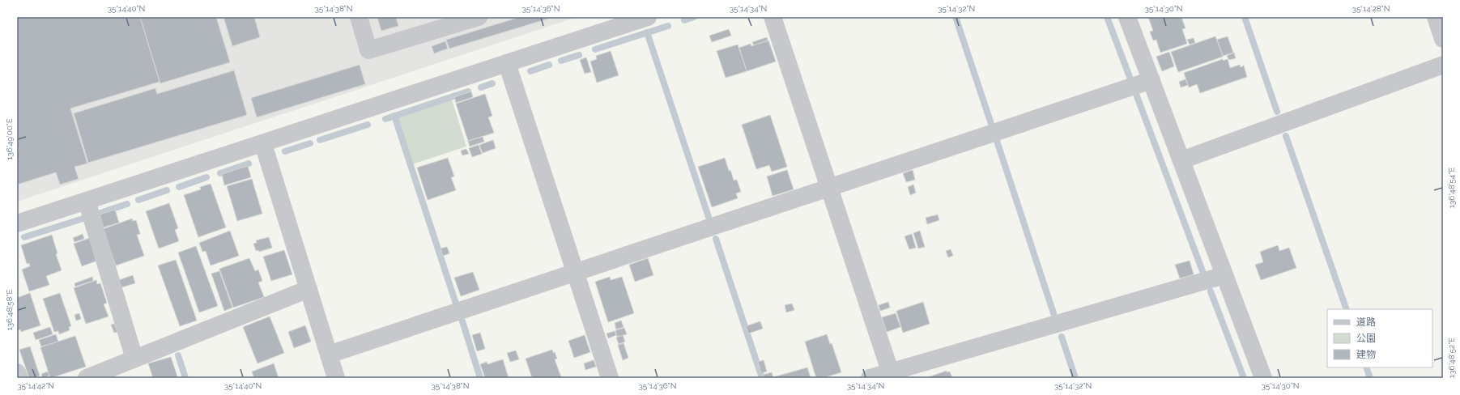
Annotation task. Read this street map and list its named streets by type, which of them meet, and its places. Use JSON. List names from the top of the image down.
{
  "legend": ["道路", "公園", "建物"],
  "coordinates": [
    "35°14'40\"N",
    "35°14'38\"N",
    "35°14'36\"N",
    "35°14'34\"N",
    "35°14'32\"N",
    "35°14'30\"N",
    "35°14'28\"N",
    "136°49'00\"E",
    "136°48'54\"E",
    "136°48'58\"E",
    "136°48'52\"E",
    "35°14'42\"N"
  ]
}
